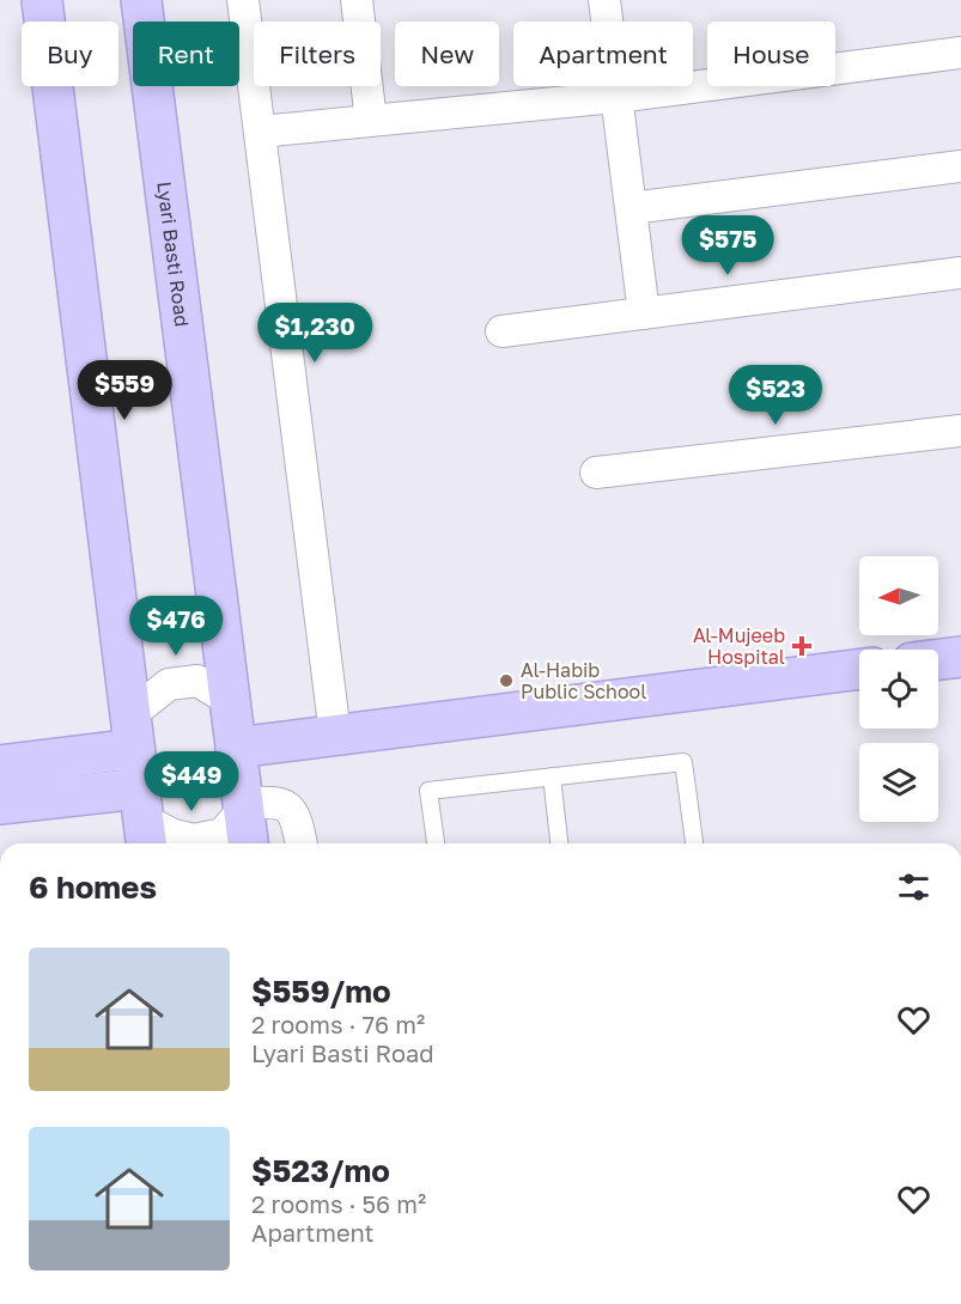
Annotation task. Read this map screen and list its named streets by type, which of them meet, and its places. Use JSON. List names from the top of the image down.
{
  "streets": {
    "main road": ["Lyari Basti Road"]
  },
  "places": {
    "health": ["Al-Mujeeb Hospital"],
    "other": ["Al-Habib Public School"]
  },
  "north": "left",
  "page": {
    "chip": [
      "Buy",
      "Rent",
      "Filters",
      "New",
      "Apartment",
      "House"
    ],
    "price": [
      "$575",
      "$1,230",
      "$559",
      "$523",
      "$476",
      "$449"
    ],
    "heading": "6 homes",
    "list": [
      {
        "name": "$559/mo",
        "note": "2 rooms · 76 m² · Lyari Basti Road"
      },
      {
        "name": "$523/mo",
        "note": "2 rooms · 56 m² · Apartment"
      }
    ]
  }
}
